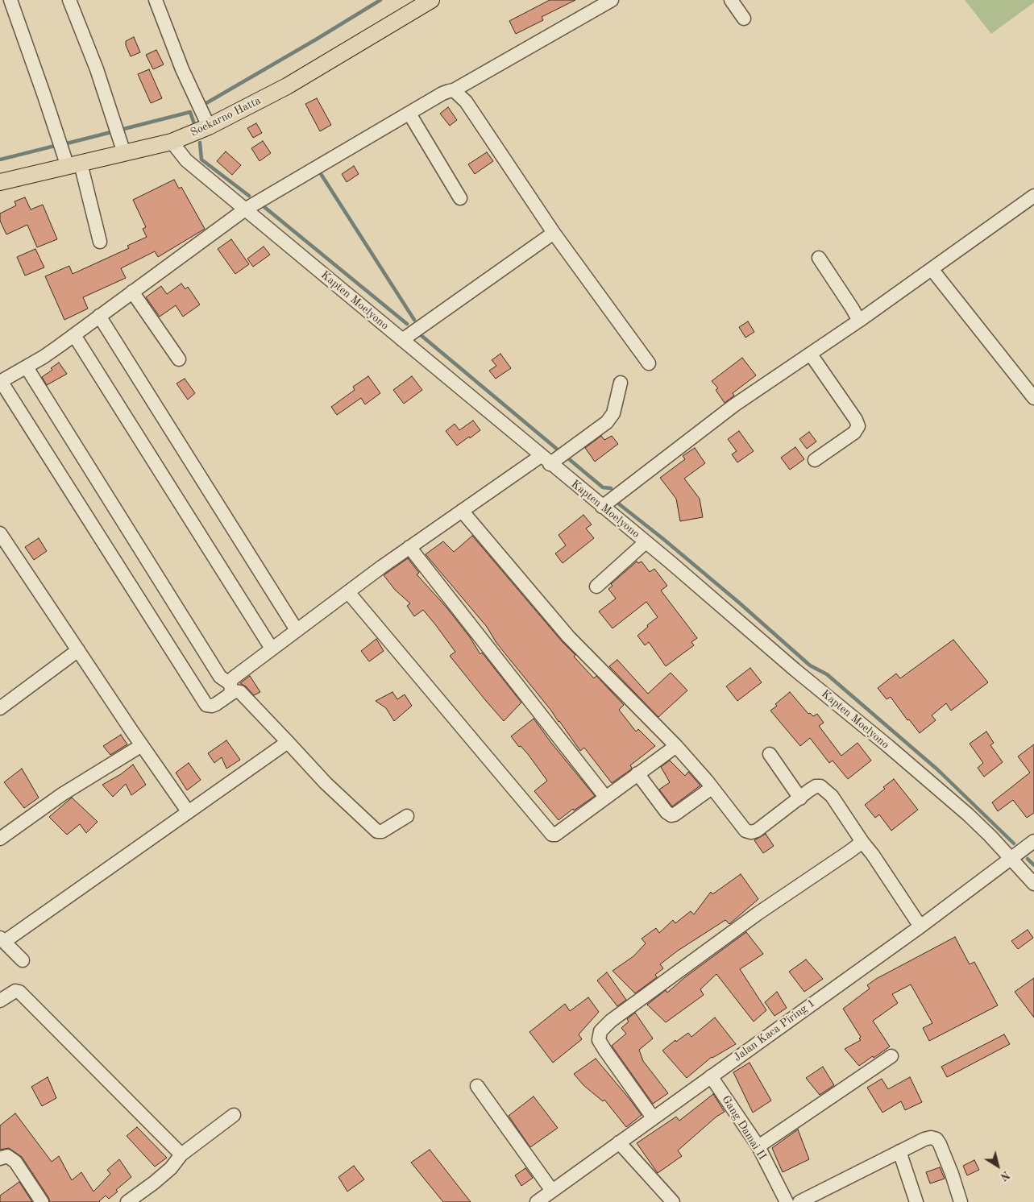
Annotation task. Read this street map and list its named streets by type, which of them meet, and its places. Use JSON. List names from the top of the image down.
{
  "streets": {
    "main road": ["Soekarno Hatta"],
    "street": ["Kapten Moelyono", "Jalan Kaca Piring 1", "Gang Damai II"]
  },
  "crossings": [
    ["Soekarno Hatta", "Kapten Moelyono"],
    ["Kapten Moelyono", "Jalan Kaca Piring 1"],
    ["Jalan Kaca Piring 1", "Gang Damai II"]
  ],
  "north": "bottom right"
}
